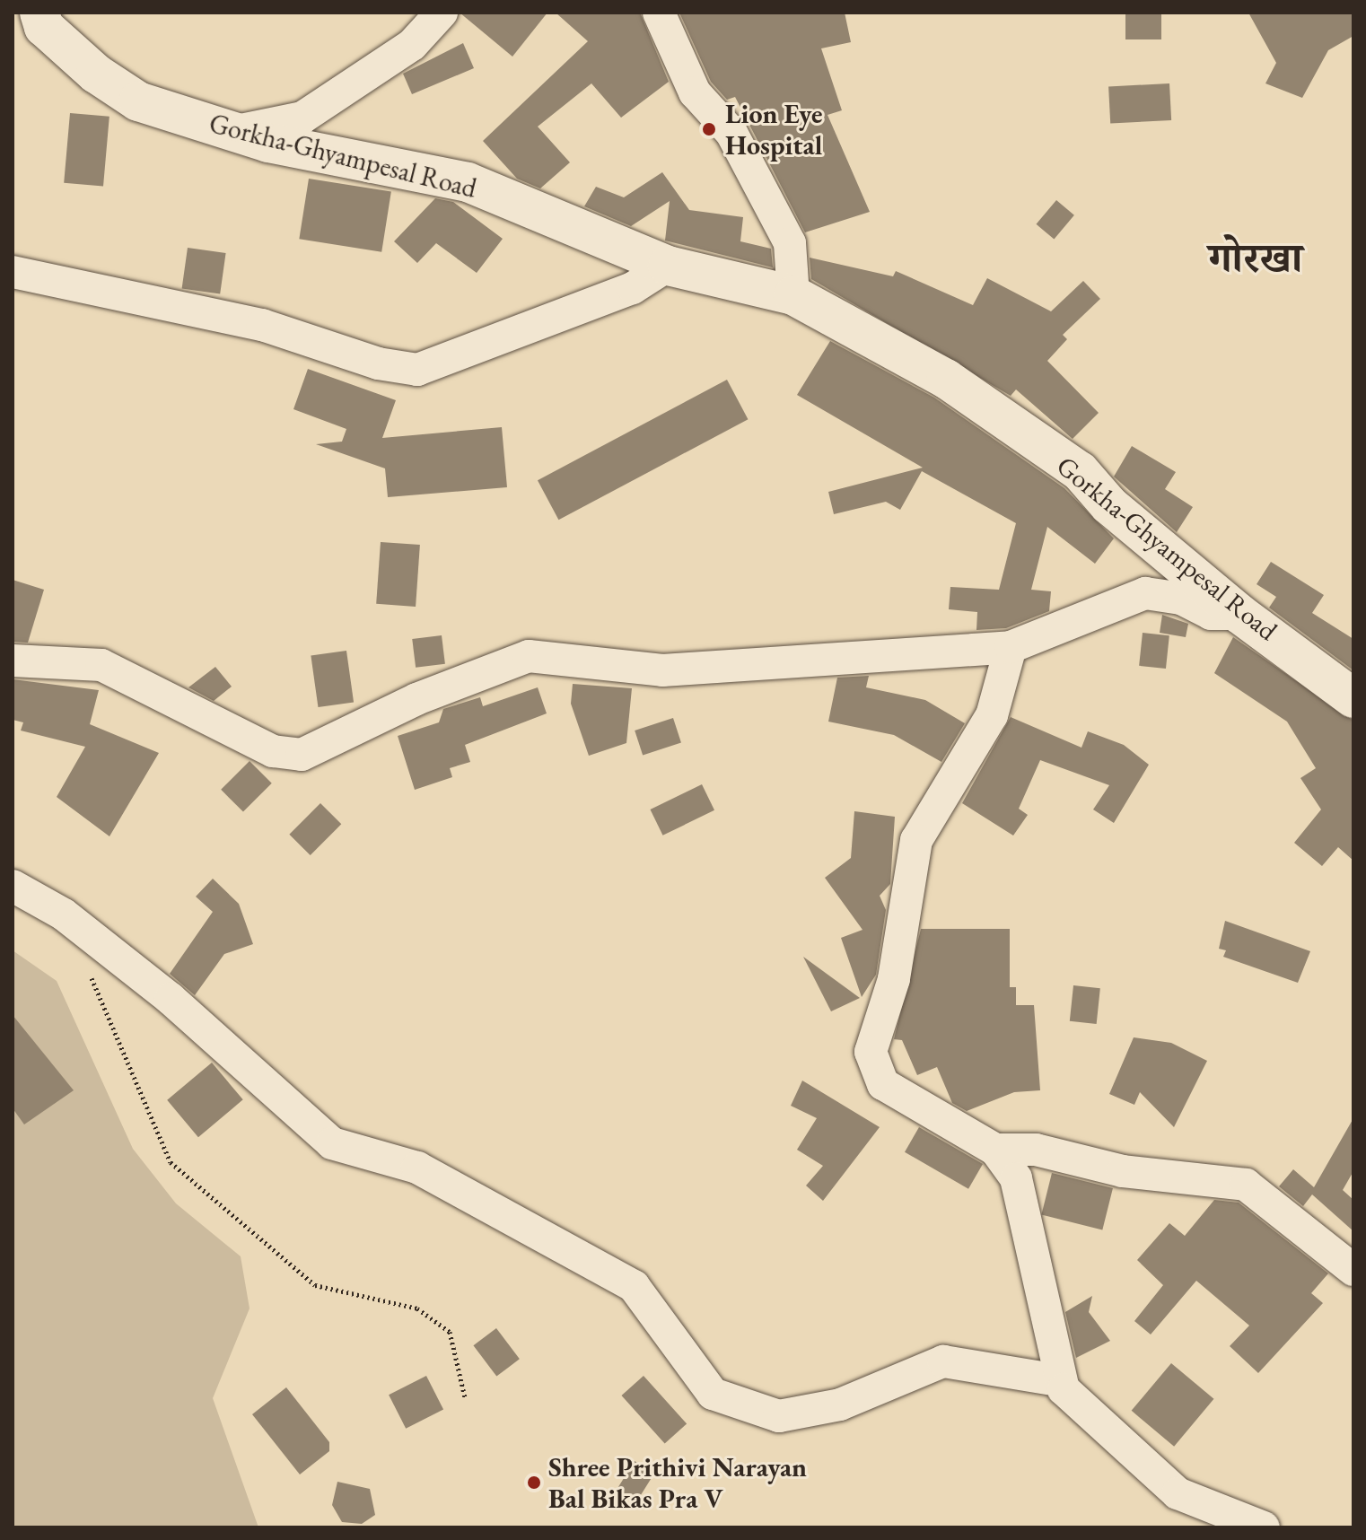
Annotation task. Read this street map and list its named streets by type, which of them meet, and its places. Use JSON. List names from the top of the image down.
{
  "streets": {
    "street": ["Gorkha-Ghyampesal Road"]
  },
  "districts": ["गोरखा"],
  "places": ["Lion Eye Hospital", "Shree Prithivi Narayan Bal Bikas Pra V"]
}
